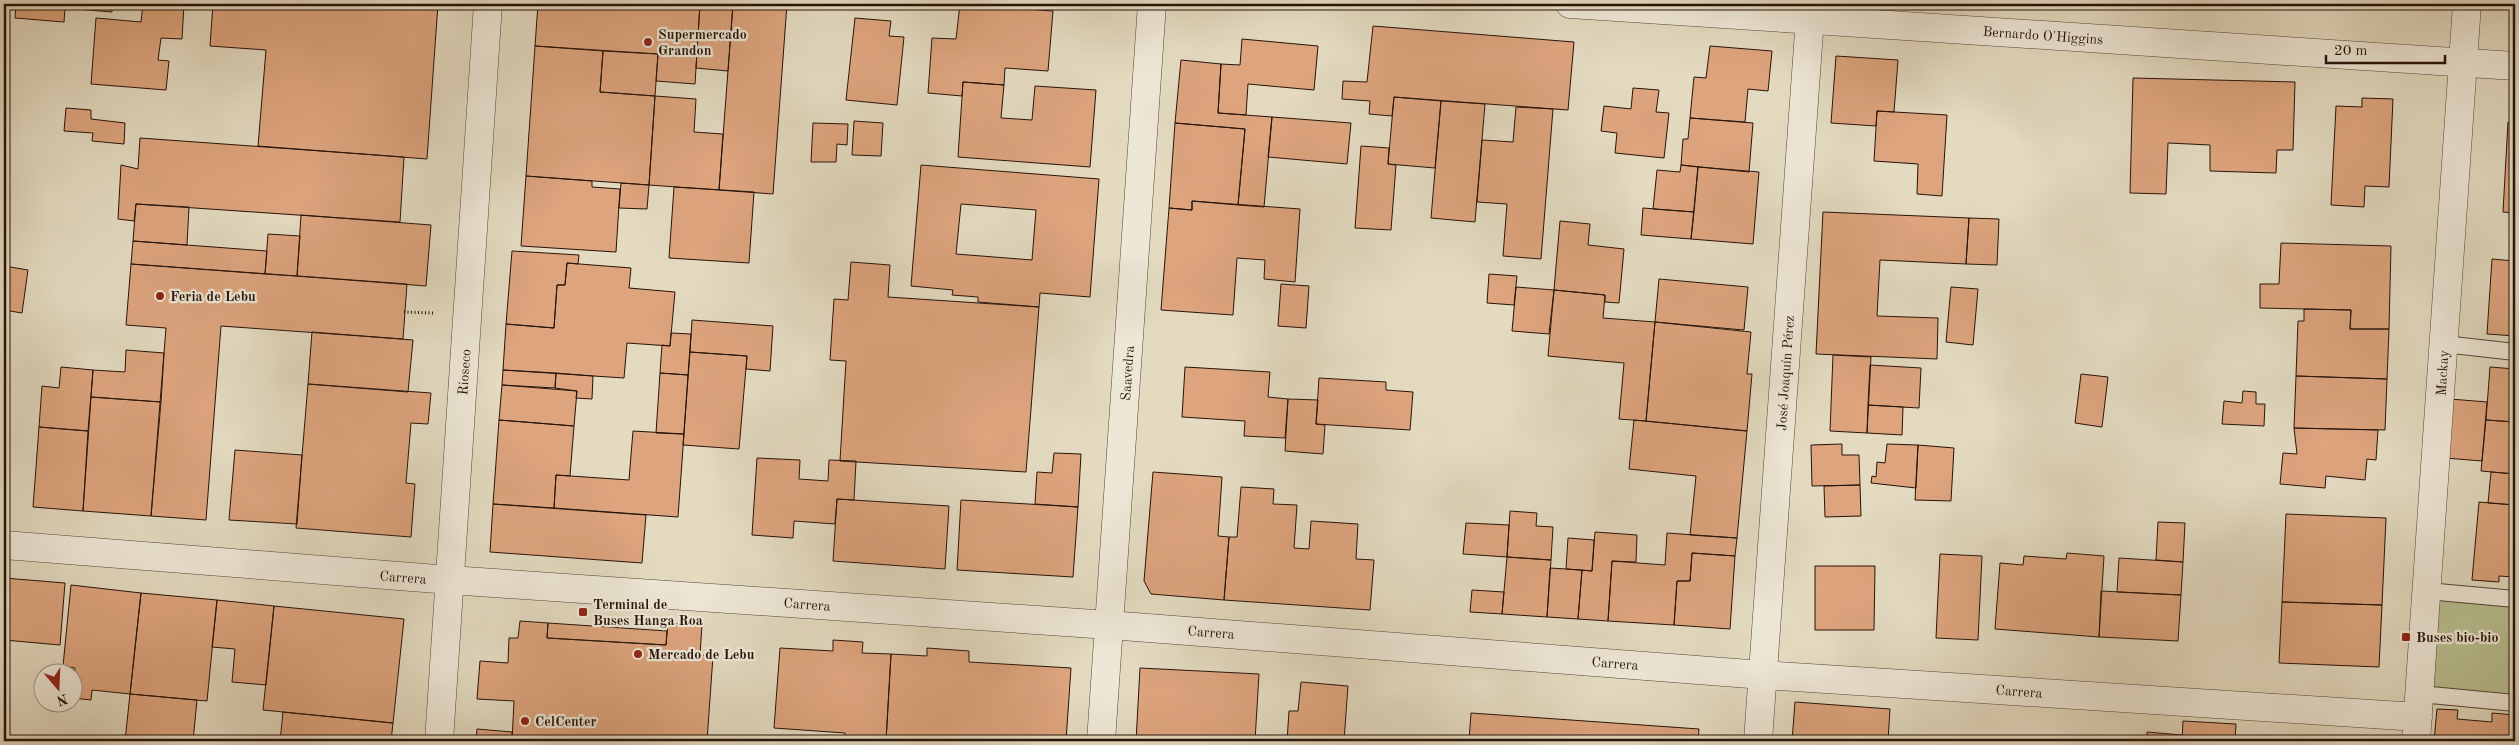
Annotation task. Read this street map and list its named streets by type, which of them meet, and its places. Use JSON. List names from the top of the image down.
{
  "streets": {
    "street": [
      "Bernardo O'Higgins",
      "Rioseco",
      "Saavedra",
      "José Joaquín Pérez",
      "Mackay",
      "Carrera"
    ]
  },
  "crossings": [
    ["Bernardo O'Higgins", "José Joaquín Pérez"],
    ["Bernardo O'Higgins", "Mackay"],
    ["Rioseco", "Carrera"],
    ["Saavedra", "Carrera"],
    ["José Joaquín Pérez", "Carrera"],
    ["Mackay", "Carrera"]
  ],
  "places": {
    "other": [
      "Supermercado Grandon",
      "Feria de Lebu",
      "Mercado de Lebu",
      "CelCenter"
    ],
    "transit": ["Terminal de Buses Hanga Roa", "Buses bio-bio"]
  },
  "scale_bar": "20 m",
  "north": "bottom"
}
